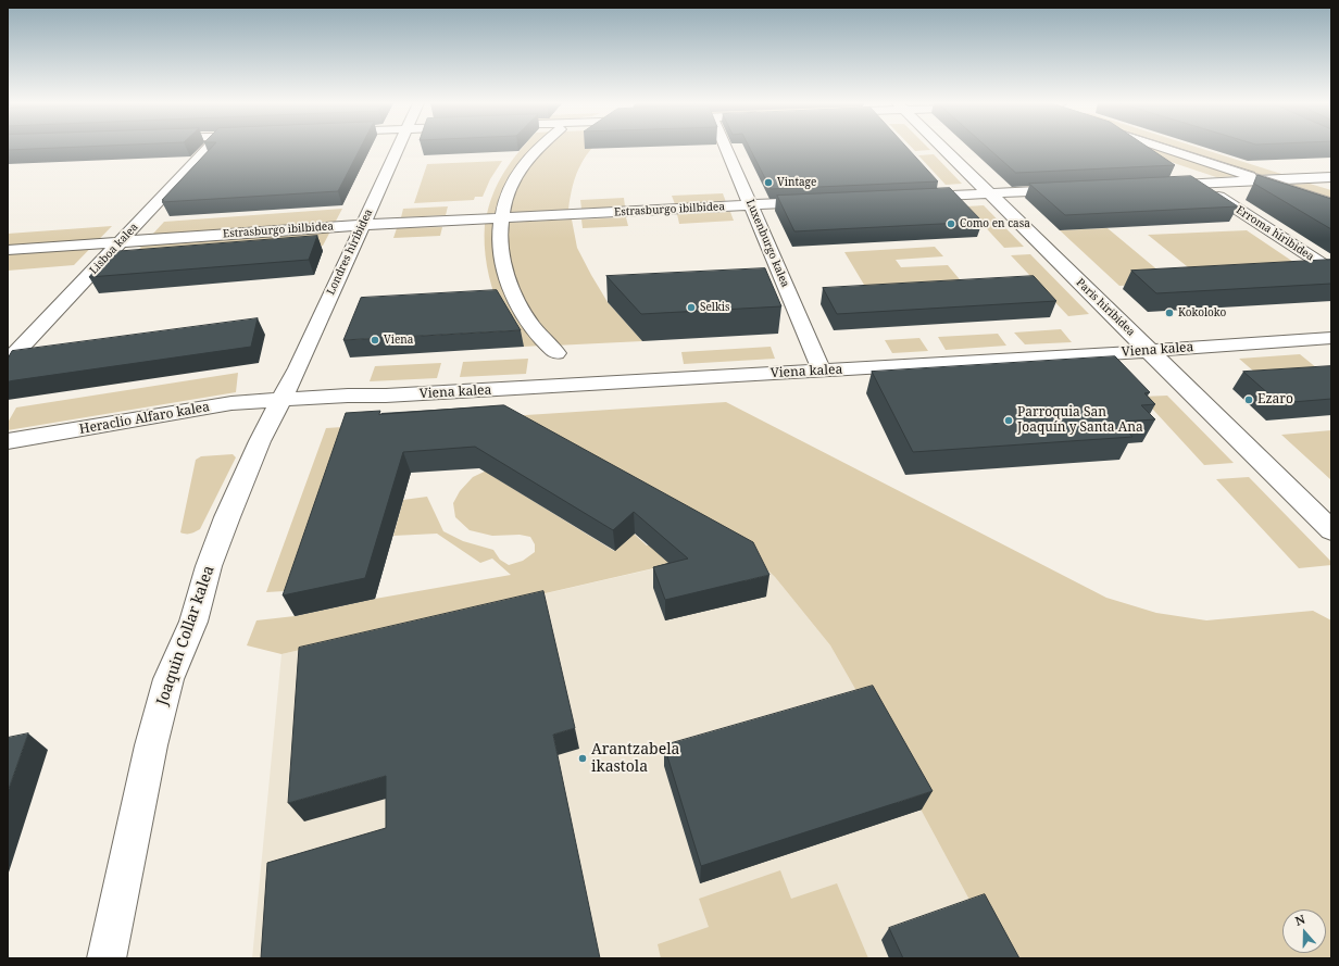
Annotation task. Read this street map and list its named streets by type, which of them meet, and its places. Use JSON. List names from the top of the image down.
{
  "streets": {
    "street": [
      "Estrasburgo ibilbidea",
      "Erroma hiribidea",
      "Luxenburgo kalea",
      "Lisboa kalea",
      "Londres hiribidea",
      "Paris hiribidea",
      "Viena kalea",
      "Heraclio Alfaro kalea",
      "Joaquin Collar kalea"
    ]
  },
  "crossings": [
    ["Estrasburgo ibilbidea", "Luxenburgo kalea"],
    ["Estrasburgo ibilbidea", "Lisboa kalea"],
    ["Estrasburgo ibilbidea", "Londres hiribidea"],
    ["Luxenburgo kalea", "Viena kalea"],
    ["Londres hiribidea", "Viena kalea"],
    ["Londres hiribidea", "Heraclio Alfaro kalea"],
    ["Londres hiribidea", "Joaquin Collar kalea"],
    ["Paris hiribidea", "Viena kalea"],
    ["Viena kalea", "Heraclio Alfaro kalea"],
    ["Viena kalea", "Joaquin Collar kalea"],
    ["Heraclio Alfaro kalea", "Joaquin Collar kalea"]
  ],
  "places": [
    "Vintage",
    "Como en casa",
    "Selkis",
    "Kokoloko",
    "Viena",
    "Ezaro",
    "Parroquia San Joaquín y Santa Ana",
    "Arantzabela ikastola"
  ],
  "north": "top"
}
